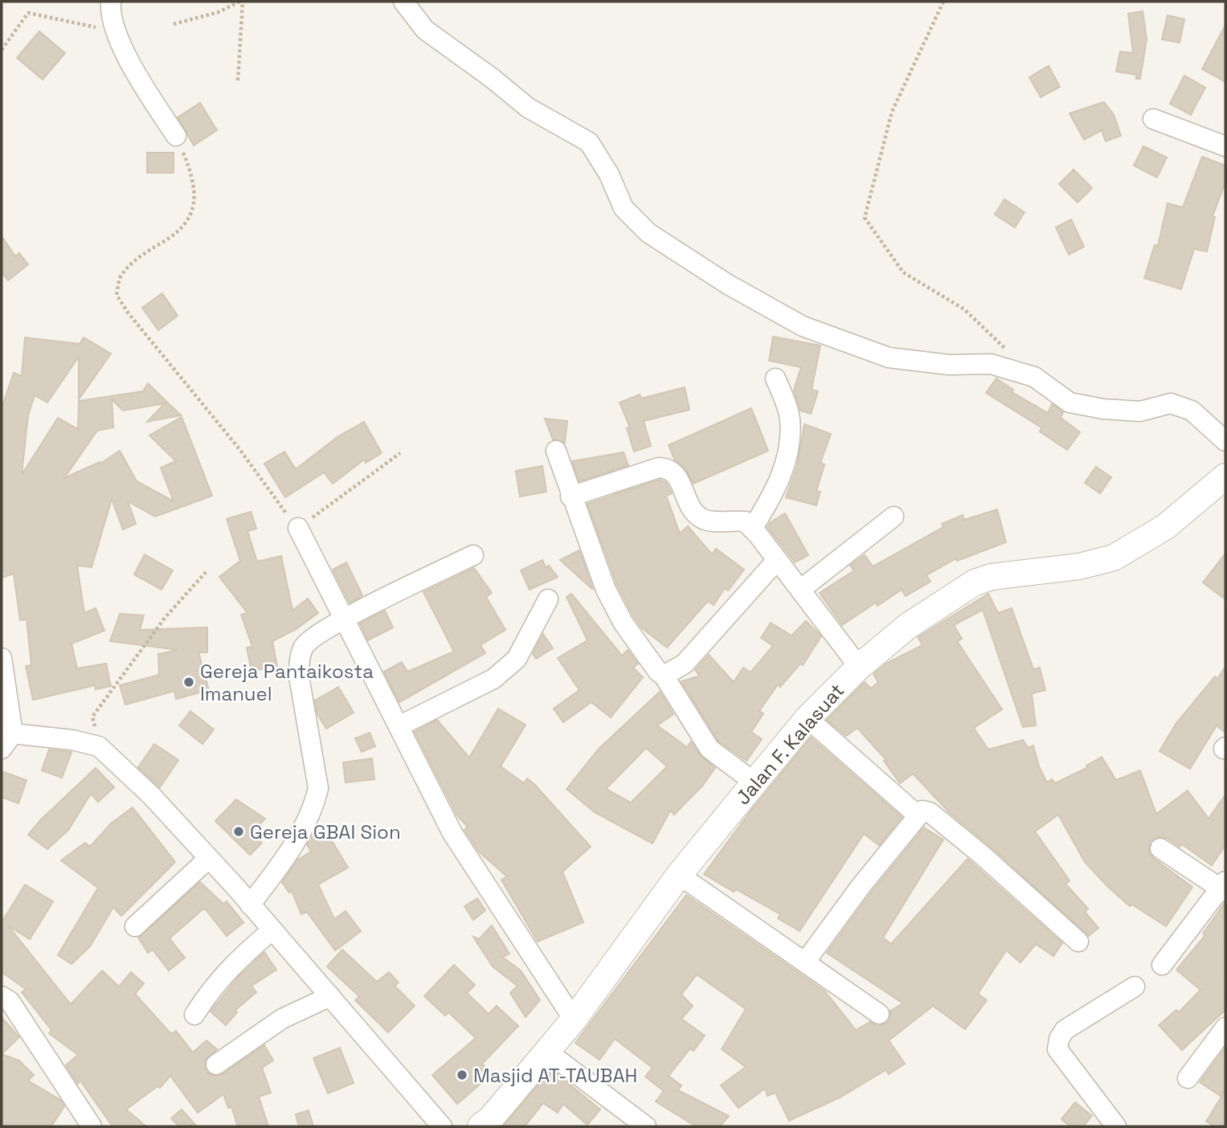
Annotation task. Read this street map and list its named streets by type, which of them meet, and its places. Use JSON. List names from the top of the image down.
{
  "streets": {
    "street": ["Jalan F. Kalasuat"]
  },
  "places": ["Gereja Pantaikosta Imanuel", "Gereja GBAI Sion", "Masjid AT-TAUBAH"]
}
